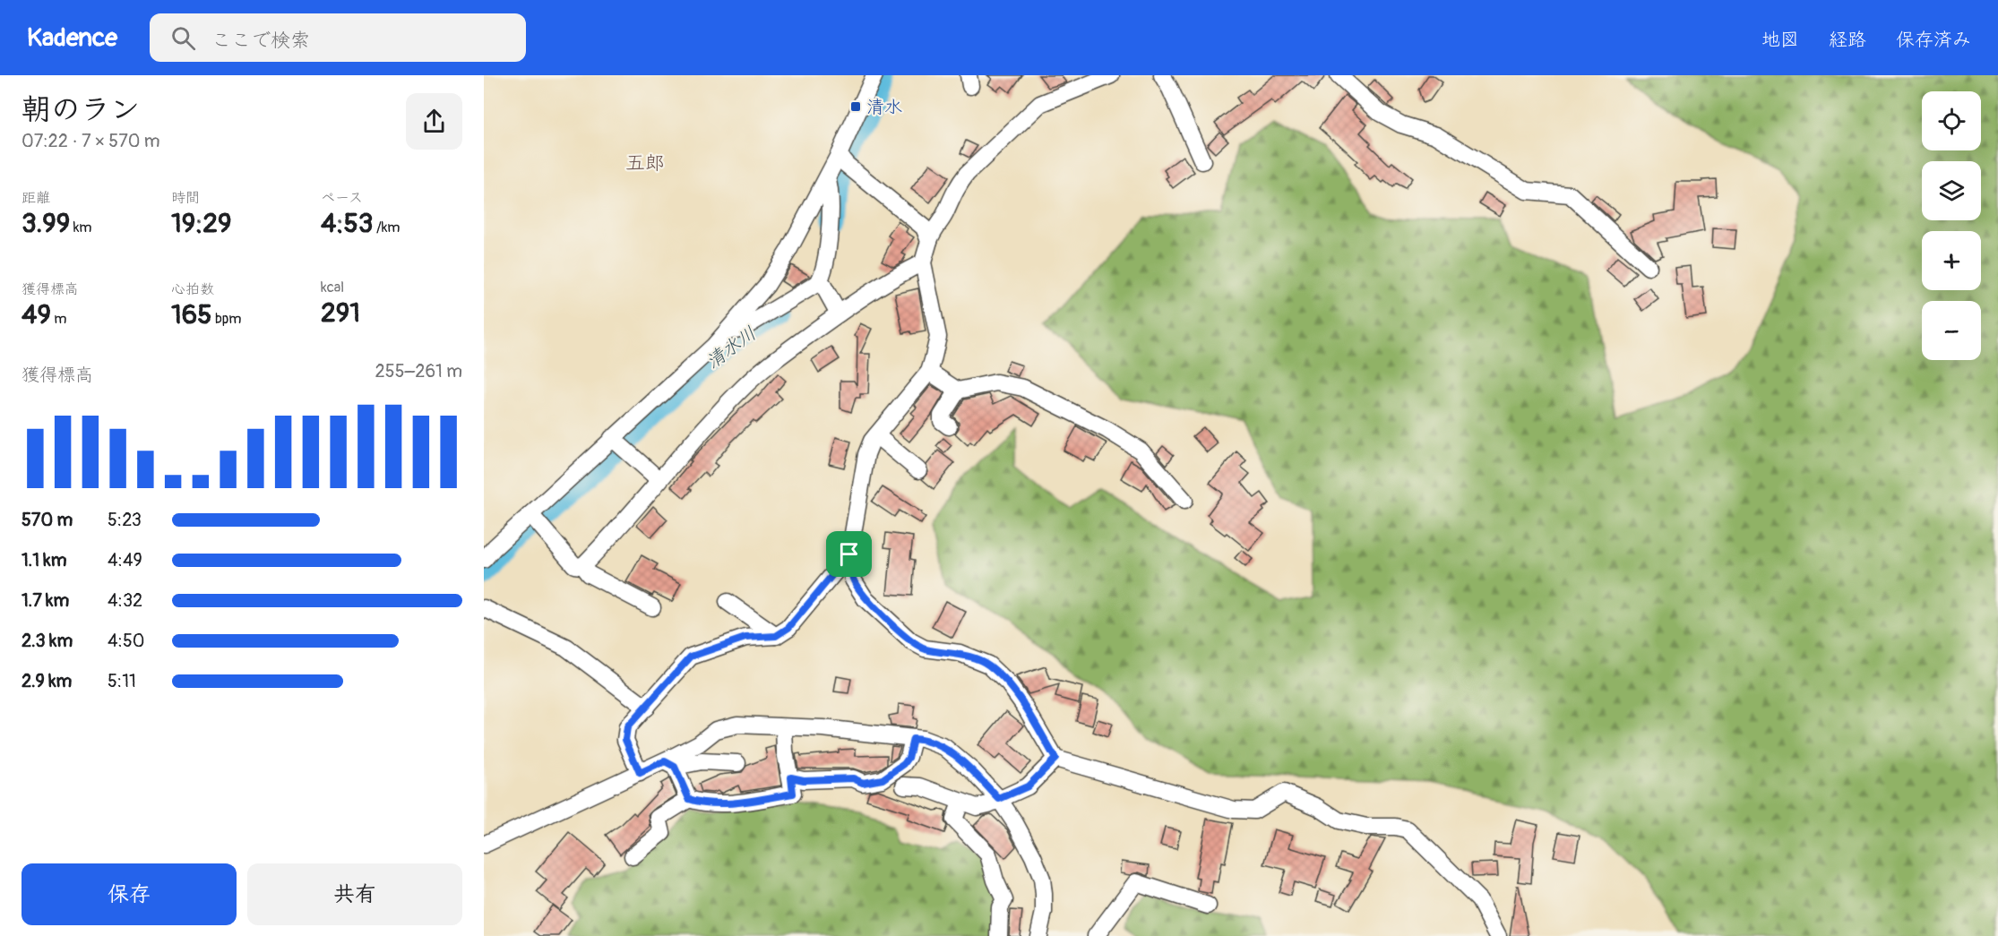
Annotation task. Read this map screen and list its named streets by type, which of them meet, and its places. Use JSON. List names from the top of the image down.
{
  "districts": ["五郎"],
  "water": ["清水川"],
  "places": {
    "transit": ["清水"]
  },
  "page": {
    "header": "Kadence",
    "search": "ここで検索",
    "nav": ["地図", "経路", "保存済み"],
    "heading": ["朝のラン", "07:22 · 7 × 570 m"],
    "map_buttons": ["+", "−"],
    "stats": [
      ["距離", "3.99 km"],
      ["時間", "19:29"],
      ["ペース", "4:53 /km"],
      ["獲得標高", "49 m"],
      ["心拍数", "165 bpm"],
      ["kcal", "291"]
    ],
    "chart": ["獲得標高", "255–261 m"],
    "list": [
      {
        "name": "570 m",
        "note": "5:23"
      },
      {
        "name": "1.1 km",
        "note": "4:49"
      },
      {
        "name": "1.7 km",
        "note": "4:32"
      },
      {
        "name": "2.3 km",
        "note": "4:50"
      },
      {
        "name": "2.9 km",
        "note": "5:11"
      }
    ],
    "buttons": ["保存", "共有"]
  }
}
